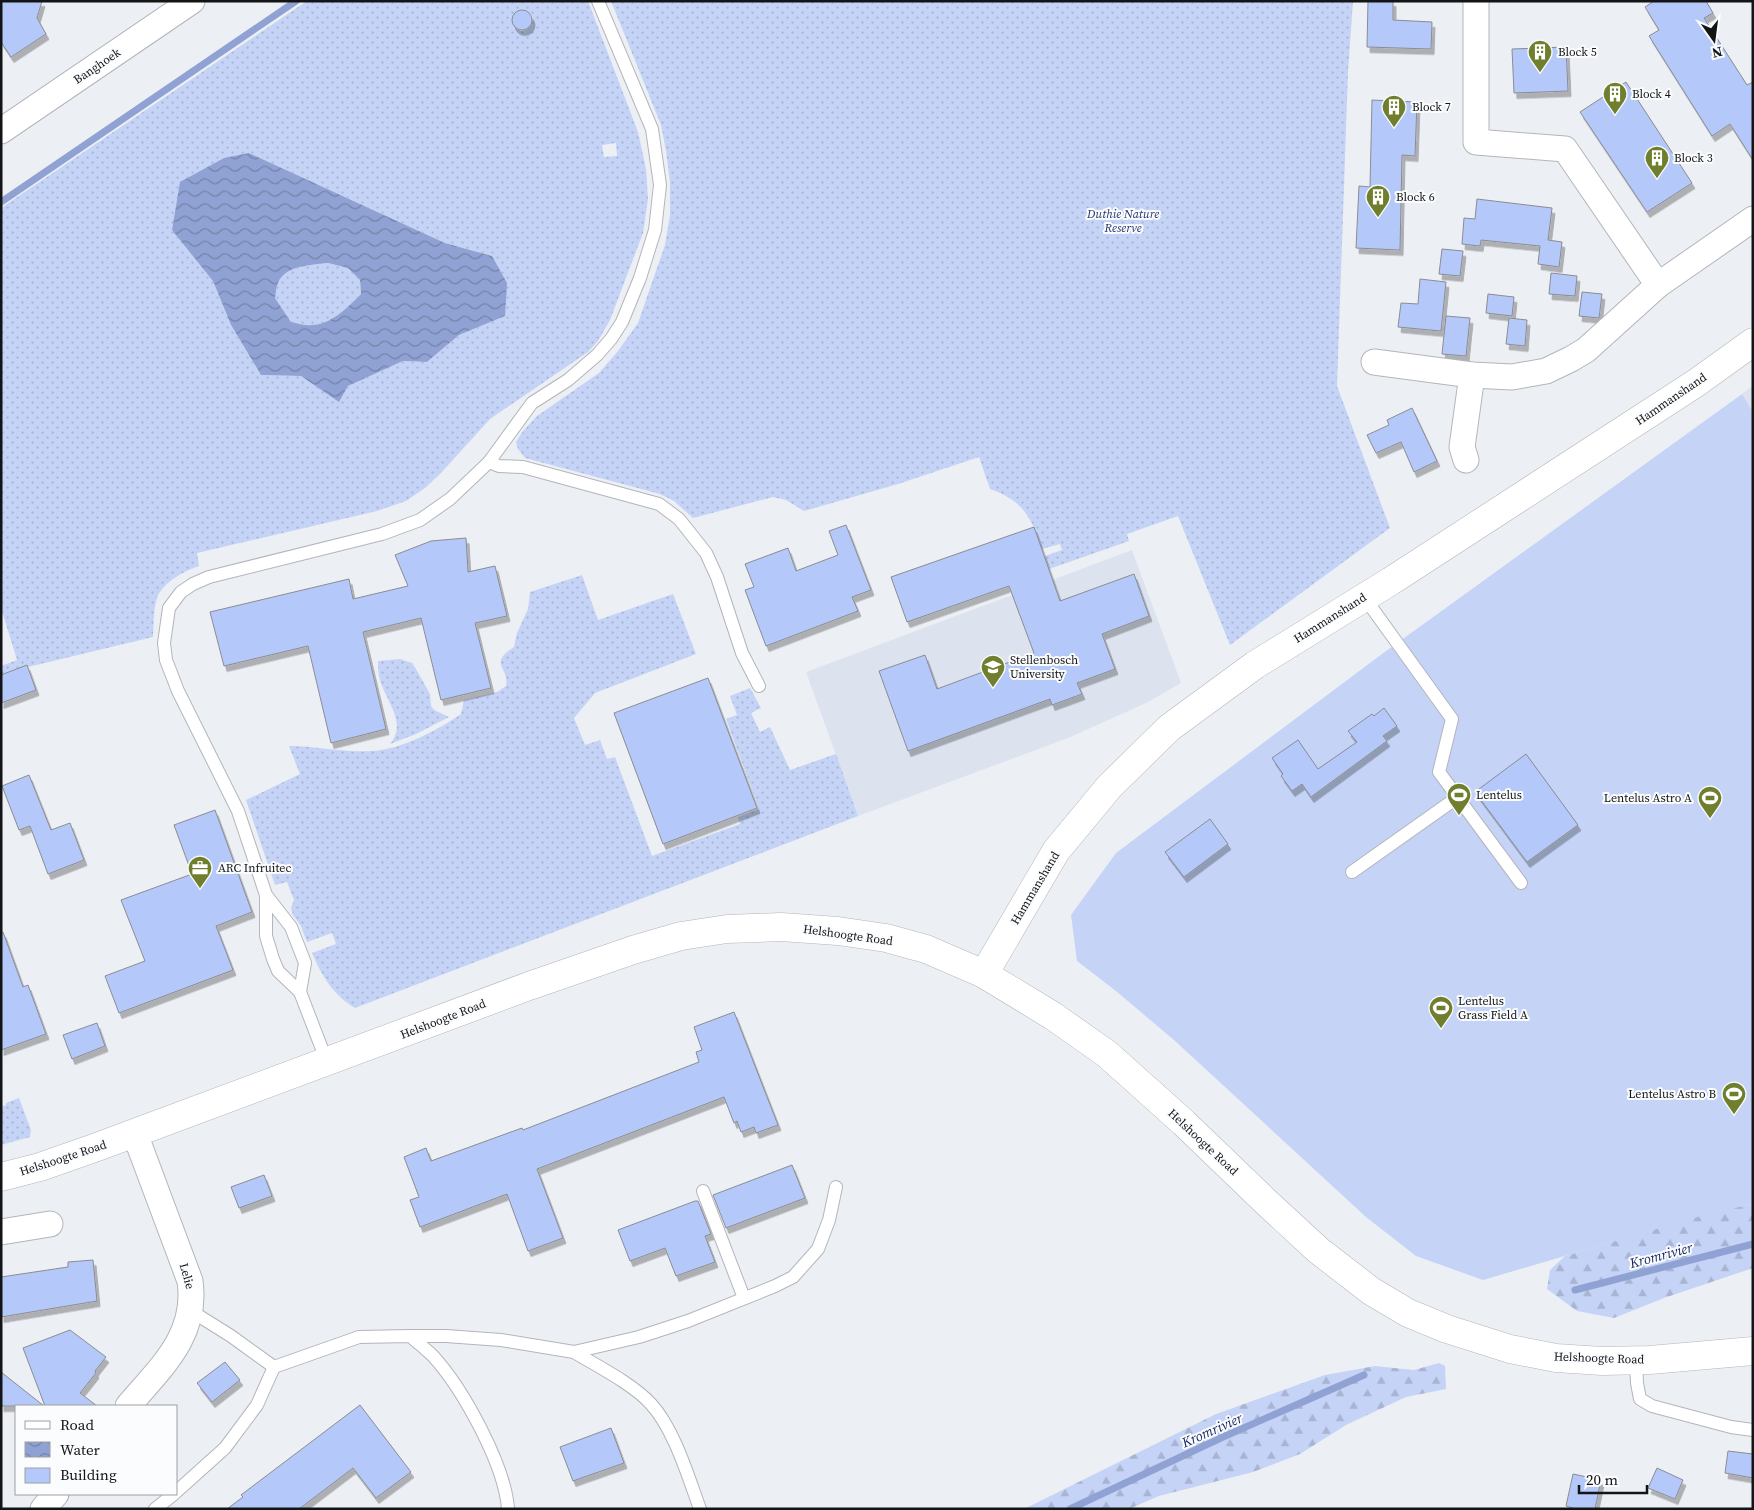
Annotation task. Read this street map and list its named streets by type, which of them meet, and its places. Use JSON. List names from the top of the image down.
{
  "streets": {
    "main road": ["Hammanshand", "Helshoogte Road"],
    "street": ["Banghoek", "Lelie"]
  },
  "crossings": [
    ["Hammanshand", "Helshoogte Road"],
    ["Helshoogte Road", "Lelie"]
  ],
  "water": ["Kromrivier"],
  "parks": ["Duthie Nature Reserve"],
  "places": {
    "building": [
      "Block 5",
      "Block 4",
      "Block 7",
      "Block 3",
      "Block 6"
    ],
    "school or university": ["Stellenbosch University"],
    "sports": [
      "Lentelus",
      "Lentelus Astro A",
      "Lentelus Grass Field A",
      "Lentelus Astro B"
    ],
    "office": ["ARC Infruitec"]
  },
  "legend": ["Road", "Water", "Building"],
  "scale_bar": "20 m",
  "north": "bottom"
}
